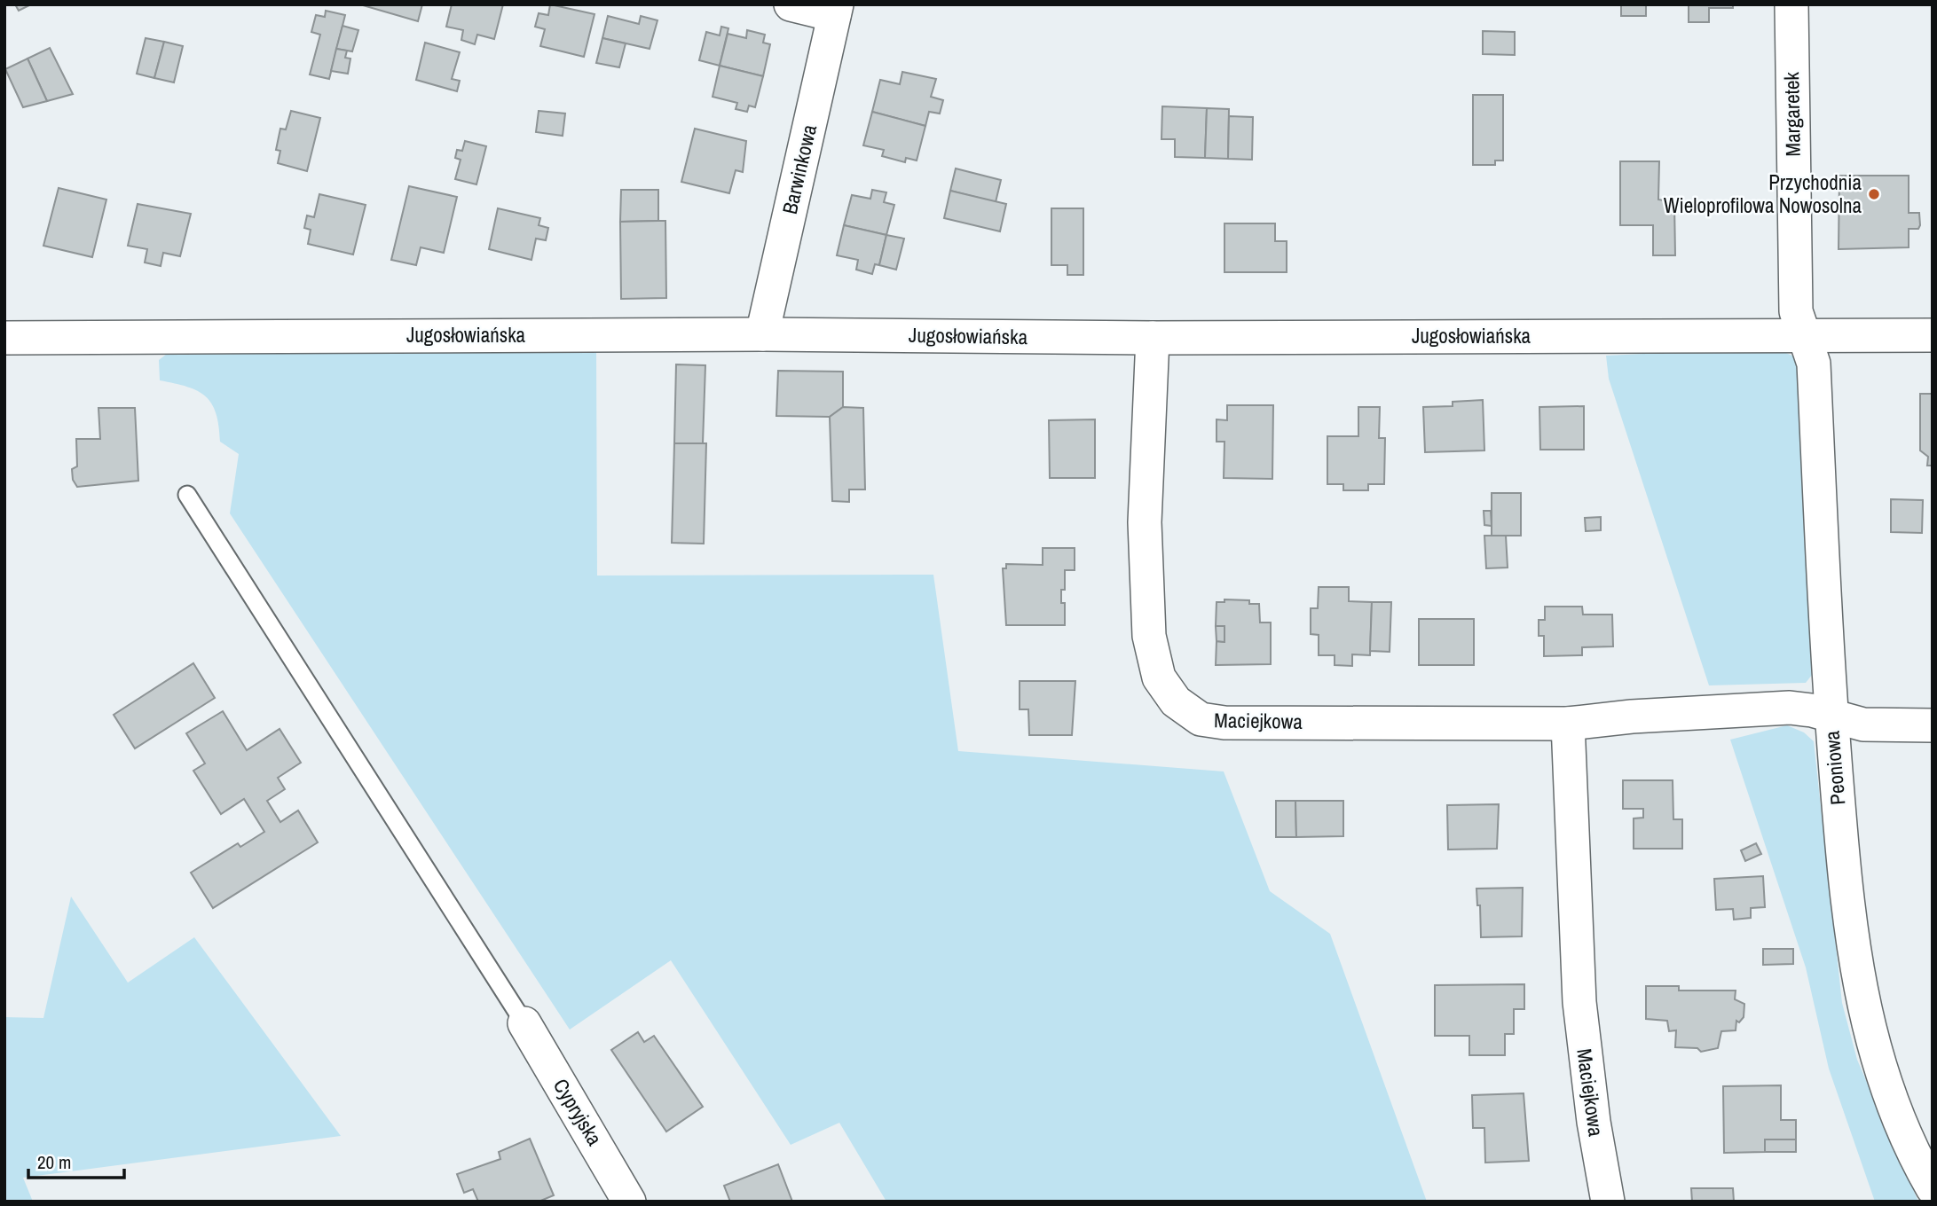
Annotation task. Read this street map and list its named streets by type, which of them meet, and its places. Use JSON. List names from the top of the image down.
{
  "streets": {
    "street": [
      "Margaretek",
      "Barwinkowa",
      "Jugosłowiańska",
      "Maciejkowa",
      "Peoniowa",
      "Cypryjska"
    ]
  },
  "crossings": [
    ["Margaretek", "Jugosłowiańska"],
    ["Margaretek", "Peoniowa"],
    ["Barwinkowa", "Jugosłowiańska"],
    ["Jugosłowiańska", "Maciejkowa"],
    ["Jugosłowiańska", "Peoniowa"],
    ["Maciejkowa", "Peoniowa"]
  ],
  "places": ["Przychodnia Wieloprofilowa Nowosolna"],
  "scale_bar": "20 m"
}
